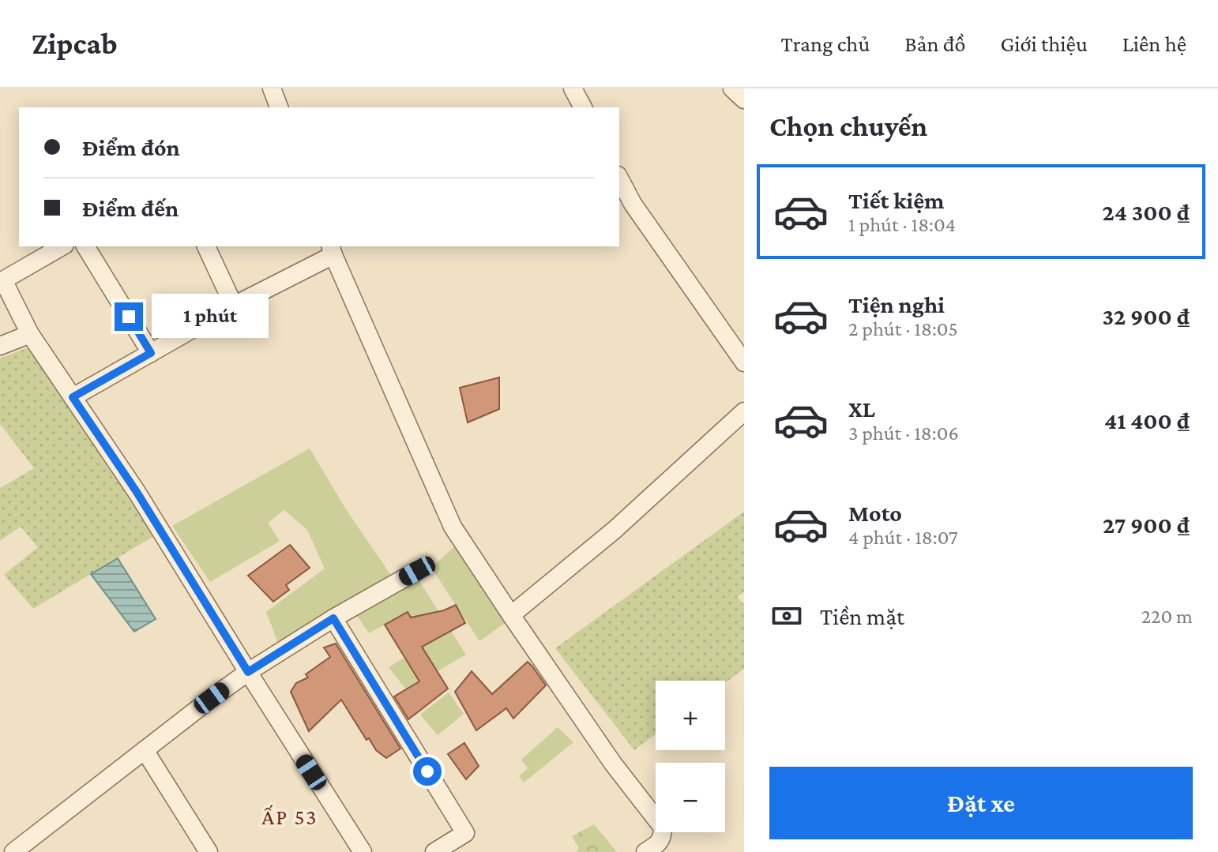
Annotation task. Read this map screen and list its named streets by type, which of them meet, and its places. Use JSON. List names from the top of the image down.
{
  "districts": ["ẤP 53"],
  "page": {
    "header": "Zipcab",
    "nav": [
      "Trang chủ",
      "Bản đồ",
      "Giới thiệu",
      "Liên hệ"
    ],
    "heading": "Chọn chuyến",
    "banner": ["Điểm đón", "Điểm đến"],
    "list": [
      {
        "name": "Tiết kiệm",
        "note": "1 phút · 18:04",
        "value": "24 300 ₫"
      },
      {
        "name": "Tiện nghi",
        "note": "2 phút · 18:05",
        "value": "32 900 ₫"
      },
      {
        "name": "XL",
        "note": "3 phút · 18:06",
        "value": "41 400 ₫"
      },
      {
        "name": "Moto",
        "note": "4 phút · 18:07",
        "value": "27 900 ₫"
      }
    ],
    "bubble": "1 phút",
    "pay": ["Tiền mặt", "220 m"],
    "map_buttons": ["+", "−"],
    "buttons": "Đặt xe"
  }
}
